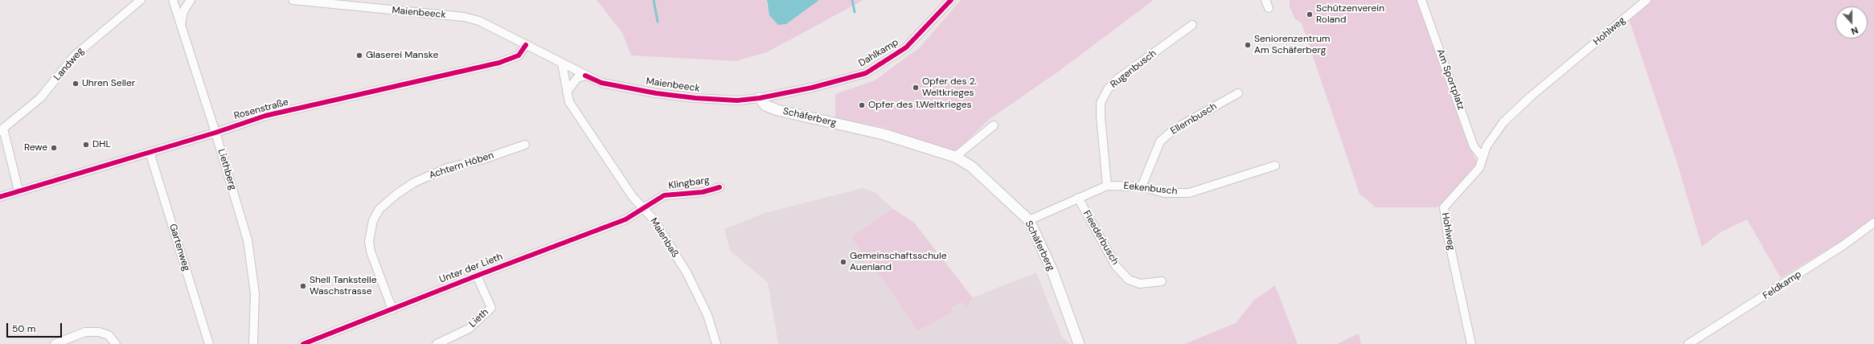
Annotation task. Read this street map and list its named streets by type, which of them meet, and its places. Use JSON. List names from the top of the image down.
{
  "streets": {
    "main road": ["Schäferberg"],
    "street": [
      "Maienbeeck",
      "Hohlweg",
      "Dahlkamp",
      "Landweg",
      "Rugenbusch",
      "Am Sportplatz",
      "Rosenstraße",
      "Ellernbusch",
      "Achtern Höben",
      "Liethberg",
      "Klingbarg",
      "Eekenbusch",
      "Maienbaß",
      "Fleederbusch",
      "Gartenweg",
      "Unter der Lieth",
      "Feldkamp",
      "Lieth"
    ]
  },
  "crossings": [
    ["Maienbeeck", "Dahlkamp"],
    ["Maienbeeck", "Rosenstraße"],
    ["Maienbeeck", "Schäferberg"],
    ["Maienbeeck", "Maienbaß"],
    ["Hohlweg", "Am Sportplatz"],
    ["Dahlkamp", "Schäferberg"],
    ["Rugenbusch", "Eekenbusch"],
    ["Rosenstraße", "Liethberg"],
    ["Rosenstraße", "Gartenweg"],
    ["Schäferberg", "Eekenbusch"],
    ["Ellernbusch", "Eekenbusch"],
    ["Achtern Höben", "Unter der Lieth"],
    ["Klingbarg", "Maienbaß"],
    ["Klingbarg", "Unter der Lieth"],
    ["Eekenbusch", "Fleederbusch"],
    ["Maienbaß", "Unter der Lieth"],
    ["Unter der Lieth", "Lieth"]
  ],
  "places": [
    "Schützenverein Roland",
    "Seniorenzentrum Am Schäferberg",
    "Glaserei Manske",
    "Uhren Seller",
    "Opfer des 2. Weltkrieges",
    "Opfer des 1.Weltkrieges",
    "DHL",
    "Rewe",
    "Gemeinschaftsschule Auenland",
    "Shell Tankstelle Waschstrasse"
  ],
  "scale_bar": "50 m",
  "north": "bottom"
}
